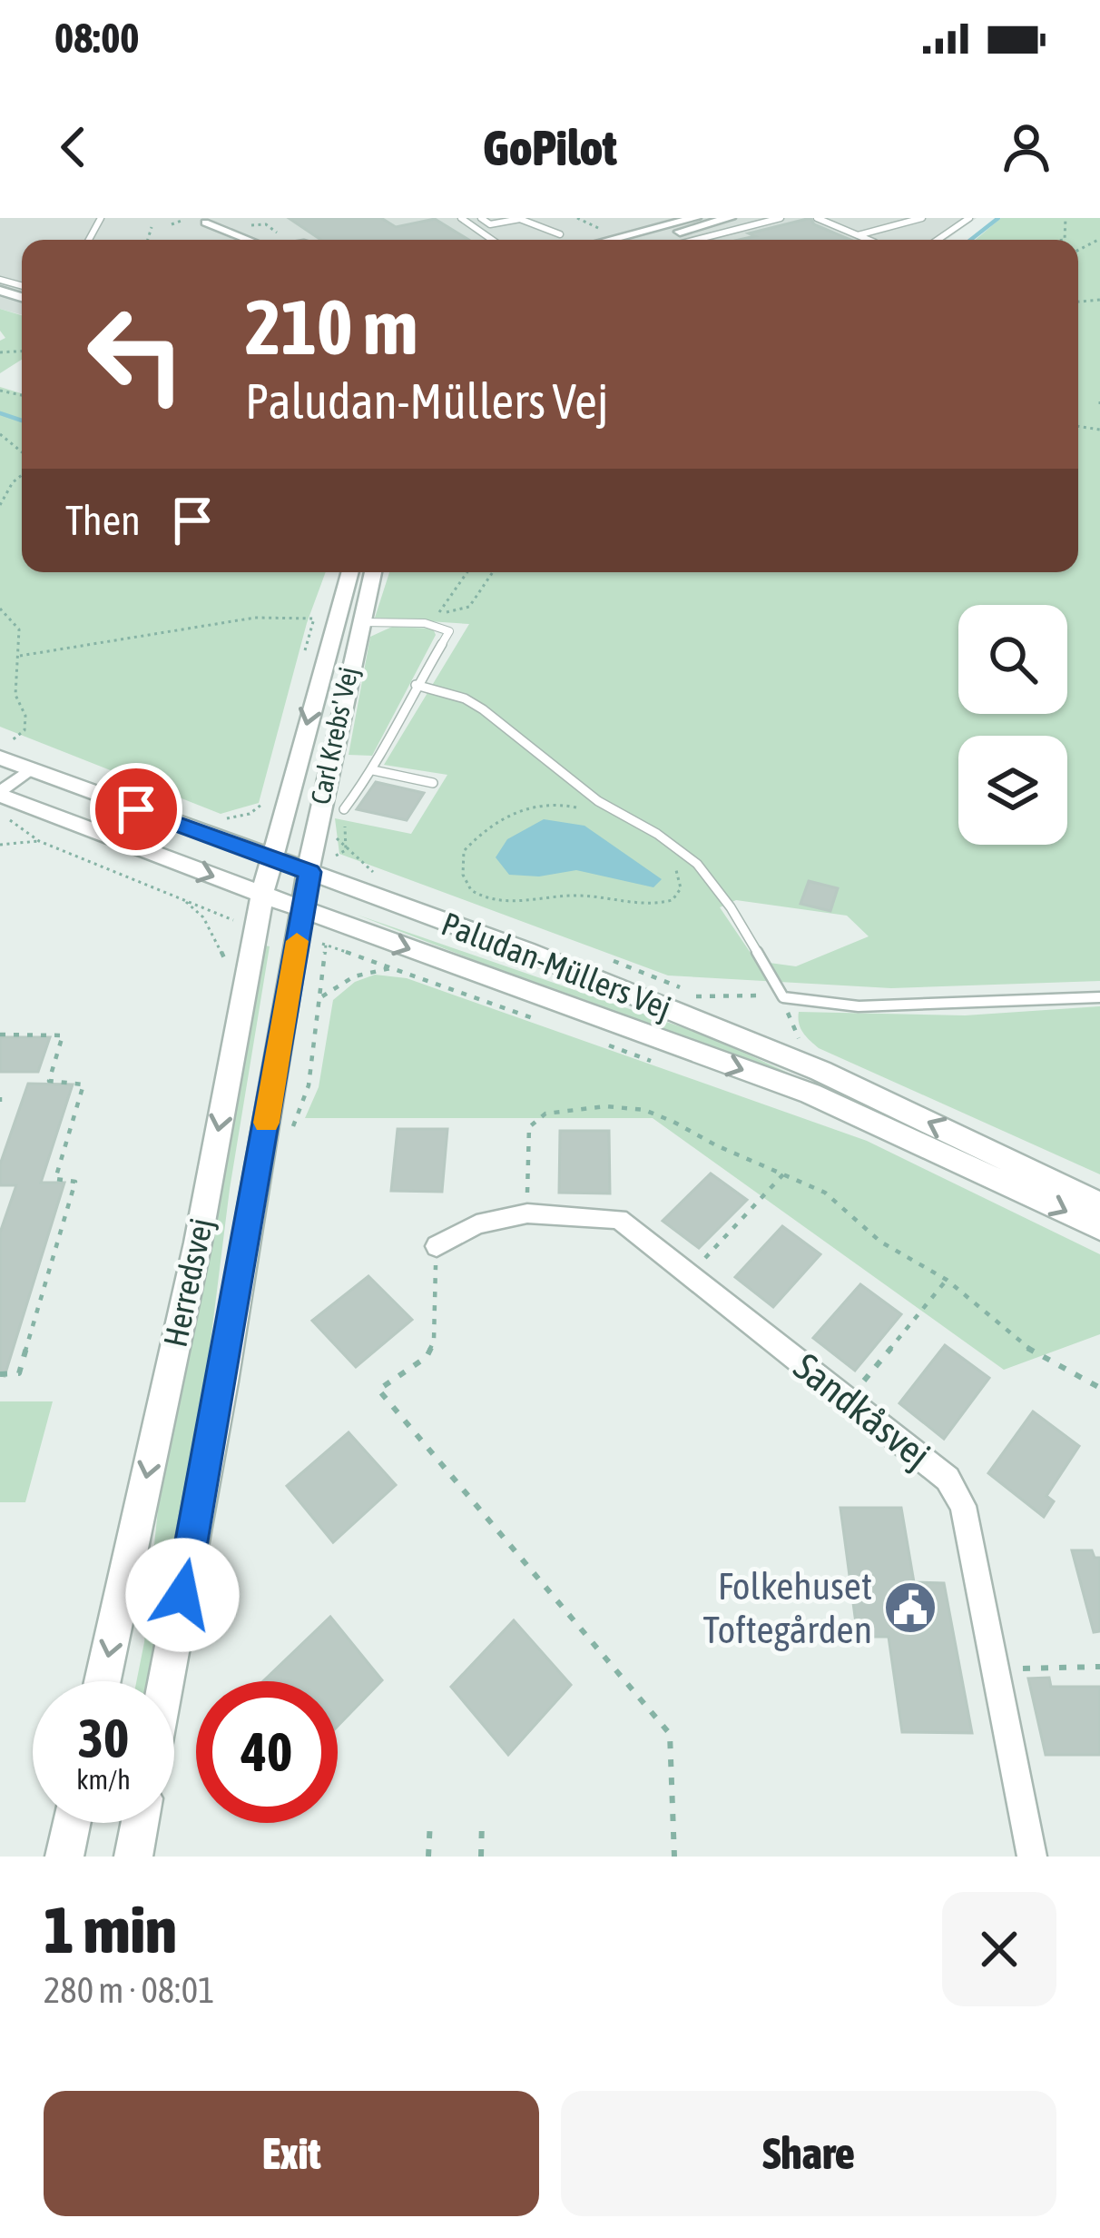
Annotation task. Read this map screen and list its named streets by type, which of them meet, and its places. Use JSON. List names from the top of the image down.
{
  "streets": {
    "street": [
      "Carl Krebs' Vej",
      "Paludan-Müllers Vej",
      "Herredsvej",
      "Sandkåsvej"
    ]
  },
  "crossings": [
    ["Carl Krebs' Vej", "Paludan-Müllers Vej"],
    ["Carl Krebs' Vej", "Herredsvej"],
    ["Paludan-Müllers Vej", "Herredsvej"]
  ],
  "places": {
    "public building": ["Folkehuset Toftegården"]
  },
  "page": {
    "status": "08:00",
    "header": "GoPilot",
    "turn": ["210 m", "Paludan-Müllers Vej"],
    "then": "Then",
    "speed": "30 km/h",
    "limit": "40",
    "heading": ["1 min", "280 m · 08:01"],
    "buttons": ["Exit", "Share"]
  }
}
